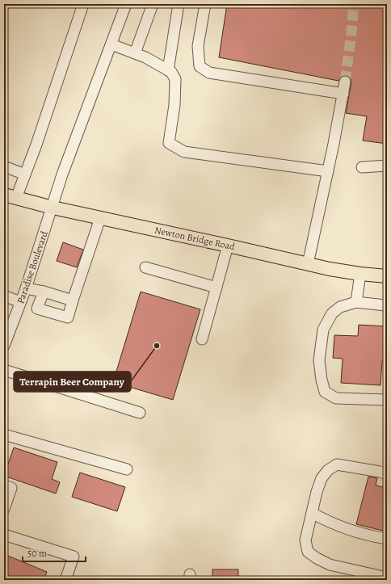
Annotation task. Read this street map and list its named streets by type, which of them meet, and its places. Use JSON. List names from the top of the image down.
{
  "streets": {
    "main road": ["Newton Bridge Road"],
    "street": ["Paradise Boulevard"]
  },
  "crossings": [
    ["Newton Bridge Road", "Paradise Boulevard"]
  ],
  "places": ["Terrapin Beer Company"],
  "scale_bar": "50 m"
}
